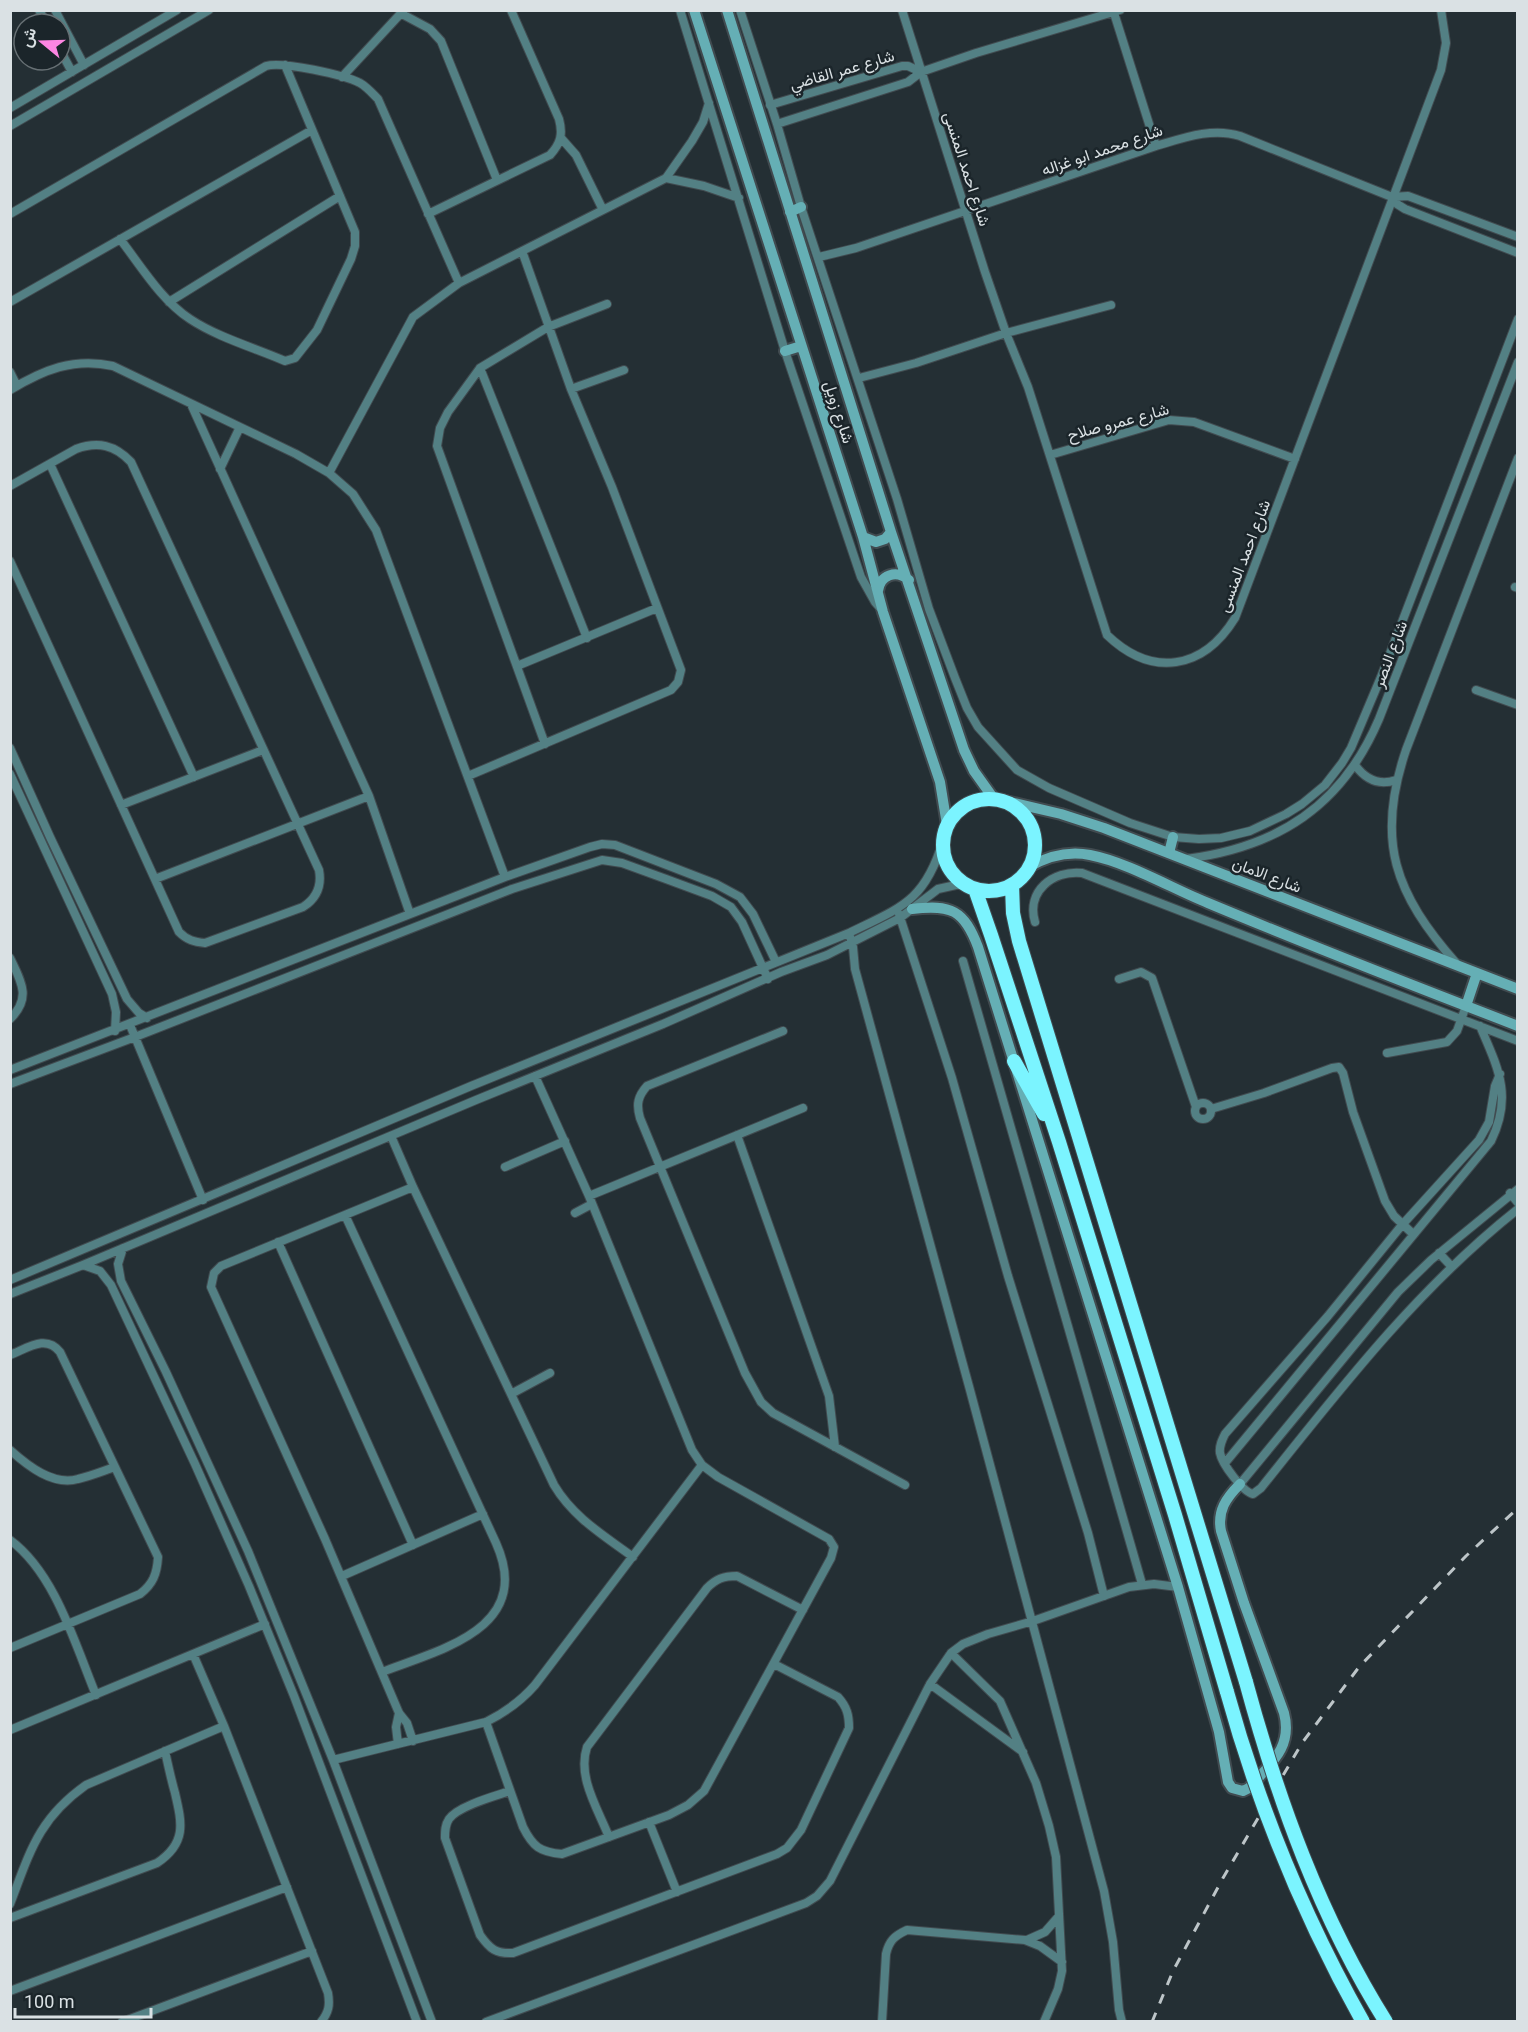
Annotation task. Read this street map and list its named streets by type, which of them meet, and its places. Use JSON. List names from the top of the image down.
{
  "streets": {
    "street": [
      "شارع عمر القاضي",
      "شارع محمد ابو غزاله",
      "شارع احمد المنسى",
      "شارع زويل",
      "شارع عمرو صلاح",
      "شارع النصر",
      "شارع الامان"
    ]
  },
  "crossings": [
    ["شارع عمر القاضي", "شارع احمد المنسى"],
    ["شارع محمد ابو غزاله", "شارع احمد المنسى"],
    ["شارع احمد المنسى", "شارع عمرو صلاح"],
    ["شارع زويل", "شارع الامان"],
    ["شارع النصر", "شارع الامان"]
  ],
  "scale_bar": "100 m",
  "north": "left"
}
